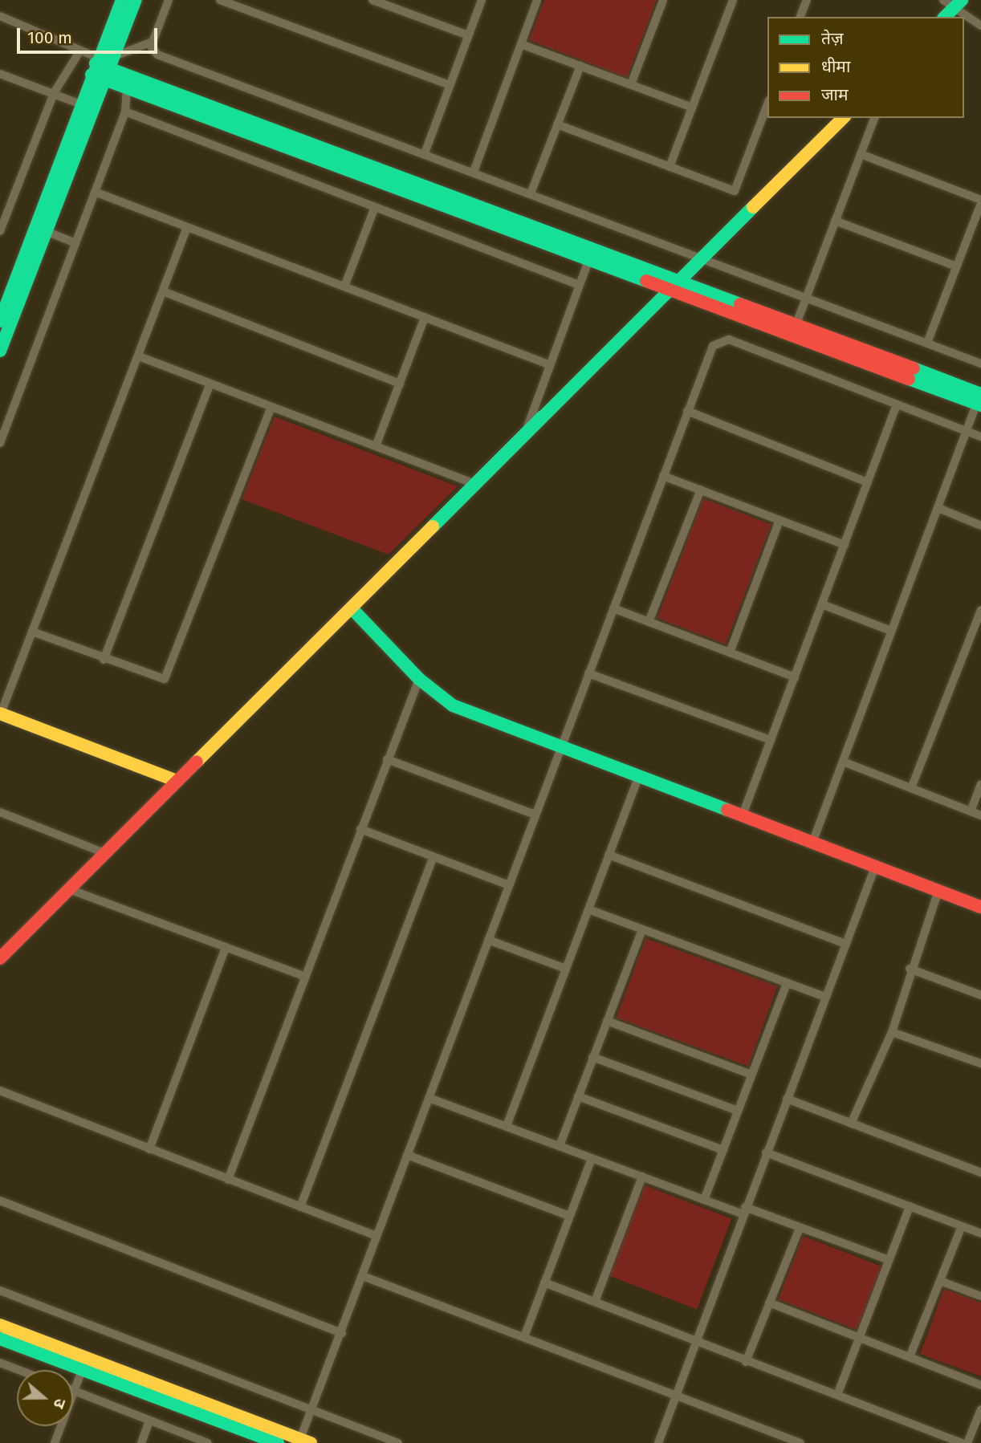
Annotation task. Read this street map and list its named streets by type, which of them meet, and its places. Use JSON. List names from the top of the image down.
{
  "legend": ["तेज़", "धीमा", "जाम"],
  "scale_bar": "100 m",
  "north": "right"
}
